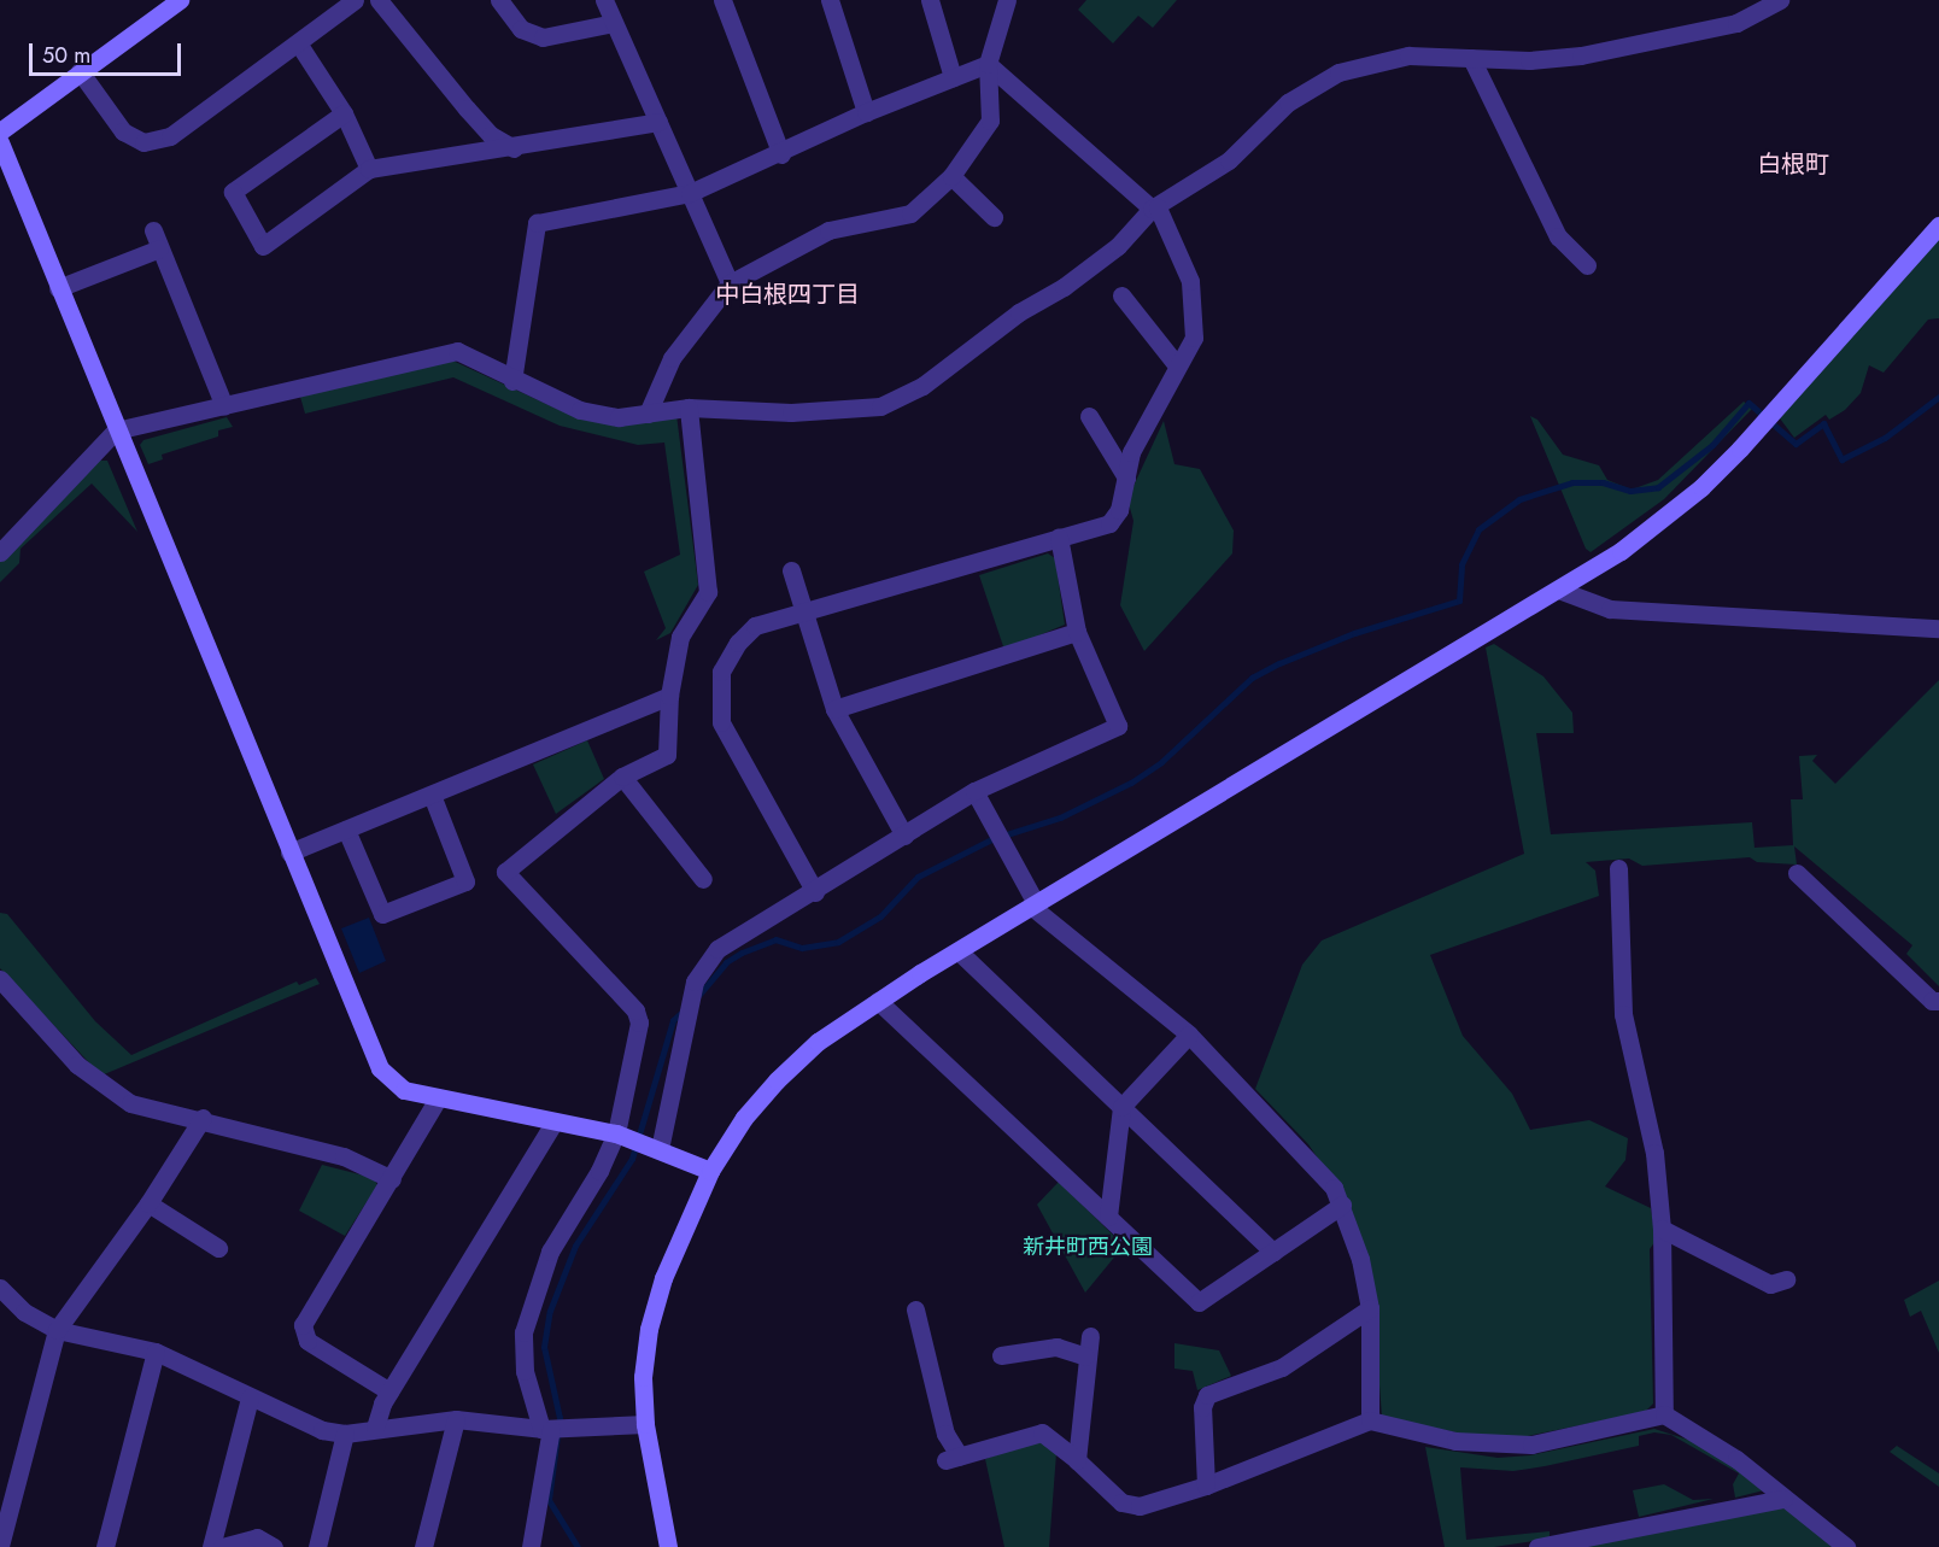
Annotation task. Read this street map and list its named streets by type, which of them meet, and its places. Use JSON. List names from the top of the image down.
{
  "districts": ["白根町", "中白根四丁目"],
  "parks": ["新井町西公園"],
  "scale_bar": "50 m"
}
